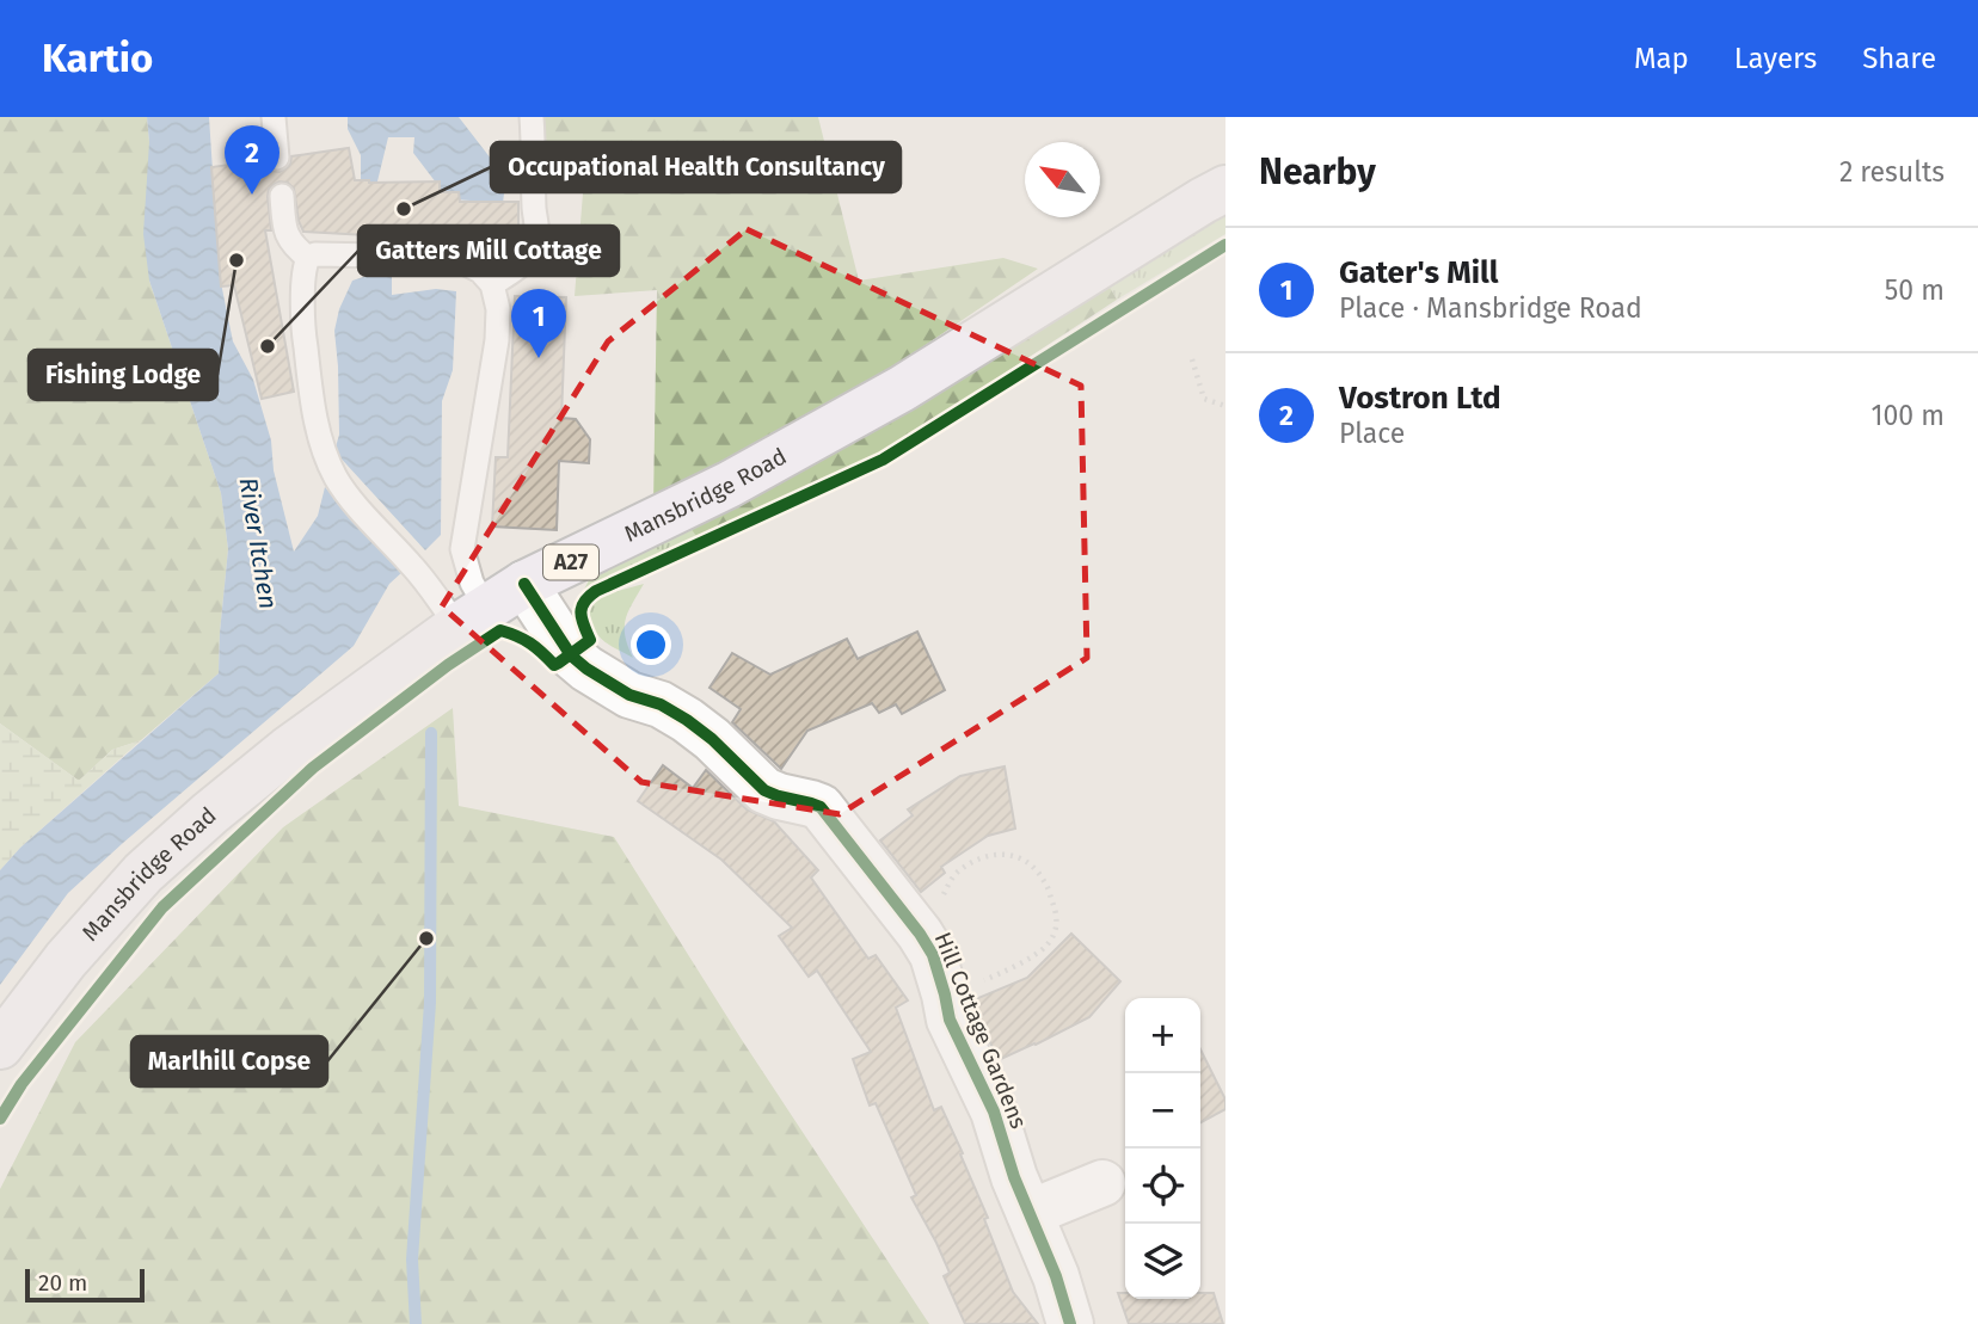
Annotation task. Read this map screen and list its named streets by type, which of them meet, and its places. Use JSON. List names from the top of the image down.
{
  "streets": {
    "main road": ["Mansbridge Road", "A27"],
    "street": ["Hill Cottage Gardens"]
  },
  "crossings": [
    ["Mansbridge Road", "Hill Cottage Gardens"]
  ],
  "water": ["River Itchen"],
  "places": [
    "Occupational Health Consultancy",
    "Fishing Lodge",
    "Gatters Mill Cottage",
    "Marlhill Copse"
  ],
  "scale_bar": "20 m",
  "north": "top left",
  "page": {
    "header": "Kartio",
    "nav": ["Map", "Layers", "Share"],
    "heading": ["Nearby", "2 results"],
    "pins": ["2", "1"],
    "list": [
      {
        "mark": "1",
        "name": "Gater's Mill",
        "note": "Place · Mansbridge Road",
        "value": "50 m"
      },
      {
        "mark": "2",
        "name": "Vostron Ltd",
        "note": "Place",
        "value": "100 m"
      }
    ],
    "map_buttons": ["+", "−"],
    "scale": "20 m"
  }
}
